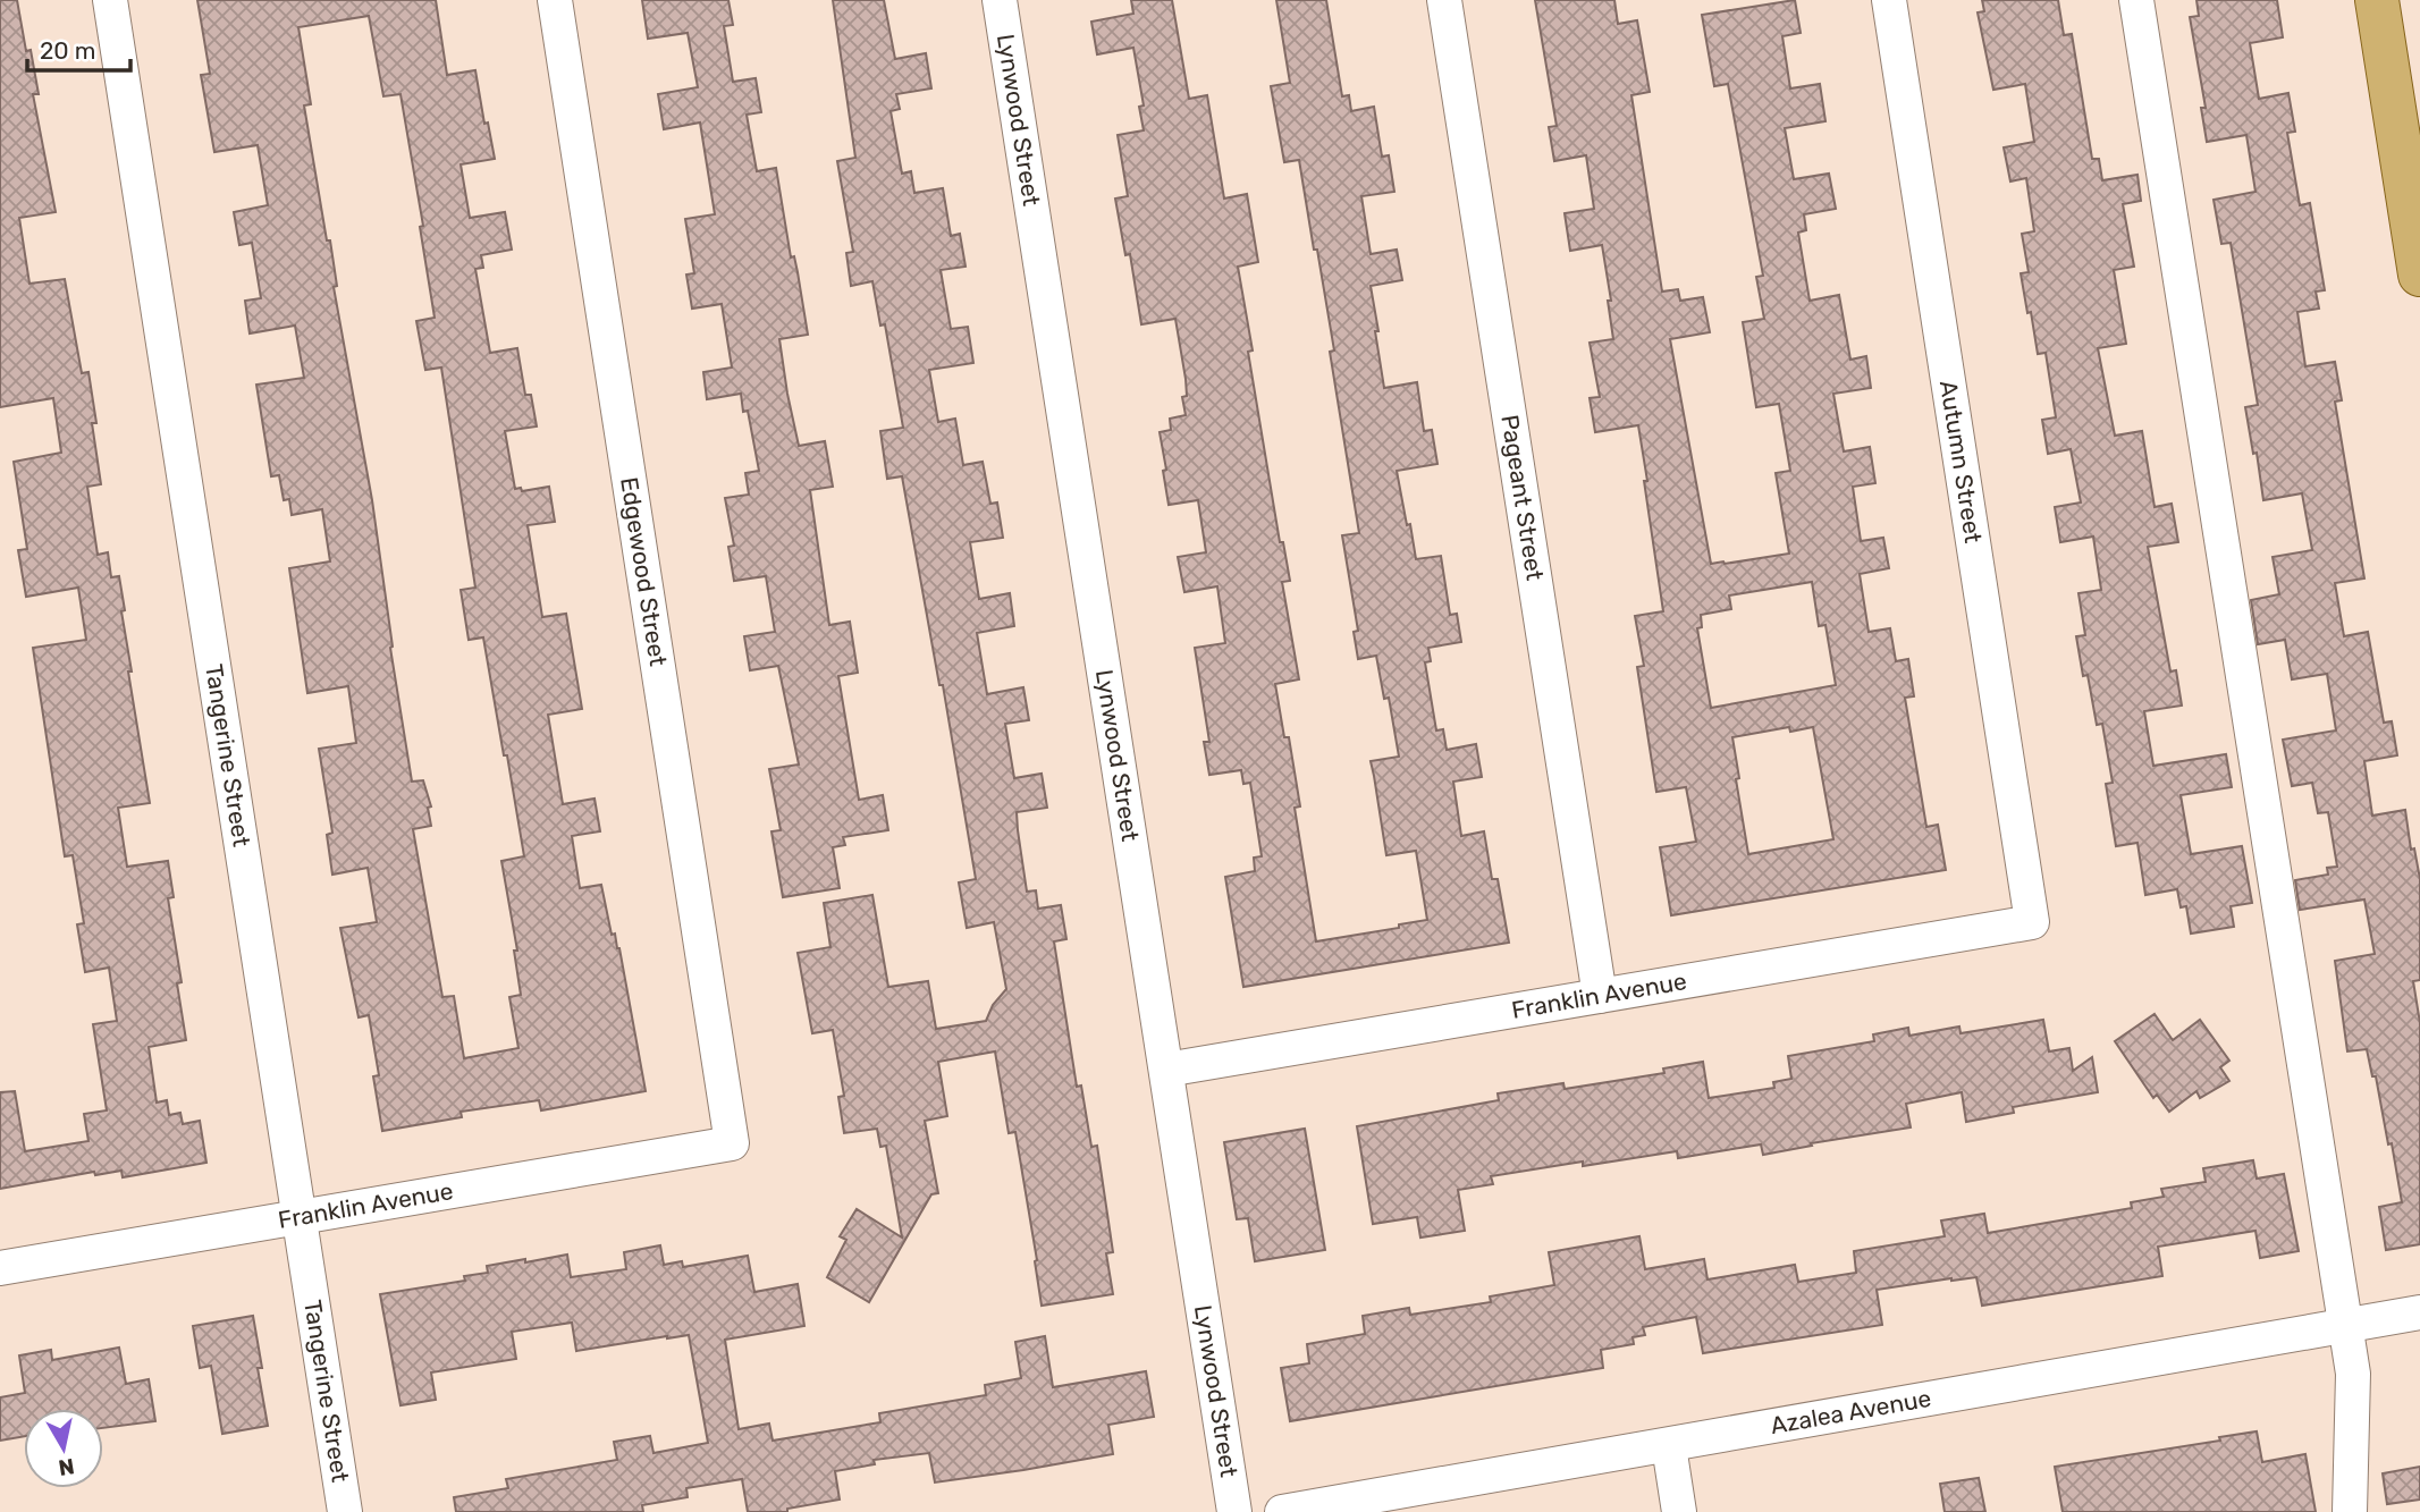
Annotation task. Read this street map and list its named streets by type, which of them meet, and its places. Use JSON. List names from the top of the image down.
{
  "streets": {
    "street": [
      "Lynwood Street",
      "Autumn Street",
      "Pageant Street",
      "Edgewood Street",
      "Tangerine Street",
      "Franklin Avenue",
      "Azalea Avenue"
    ]
  },
  "crossings": [
    ["Lynwood Street", "Franklin Avenue"],
    ["Autumn Street", "Franklin Avenue"],
    ["Pageant Street", "Franklin Avenue"],
    ["Edgewood Street", "Franklin Avenue"],
    ["Tangerine Street", "Franklin Avenue"]
  ],
  "scale_bar": "20 m",
  "north": "bottom"
}
